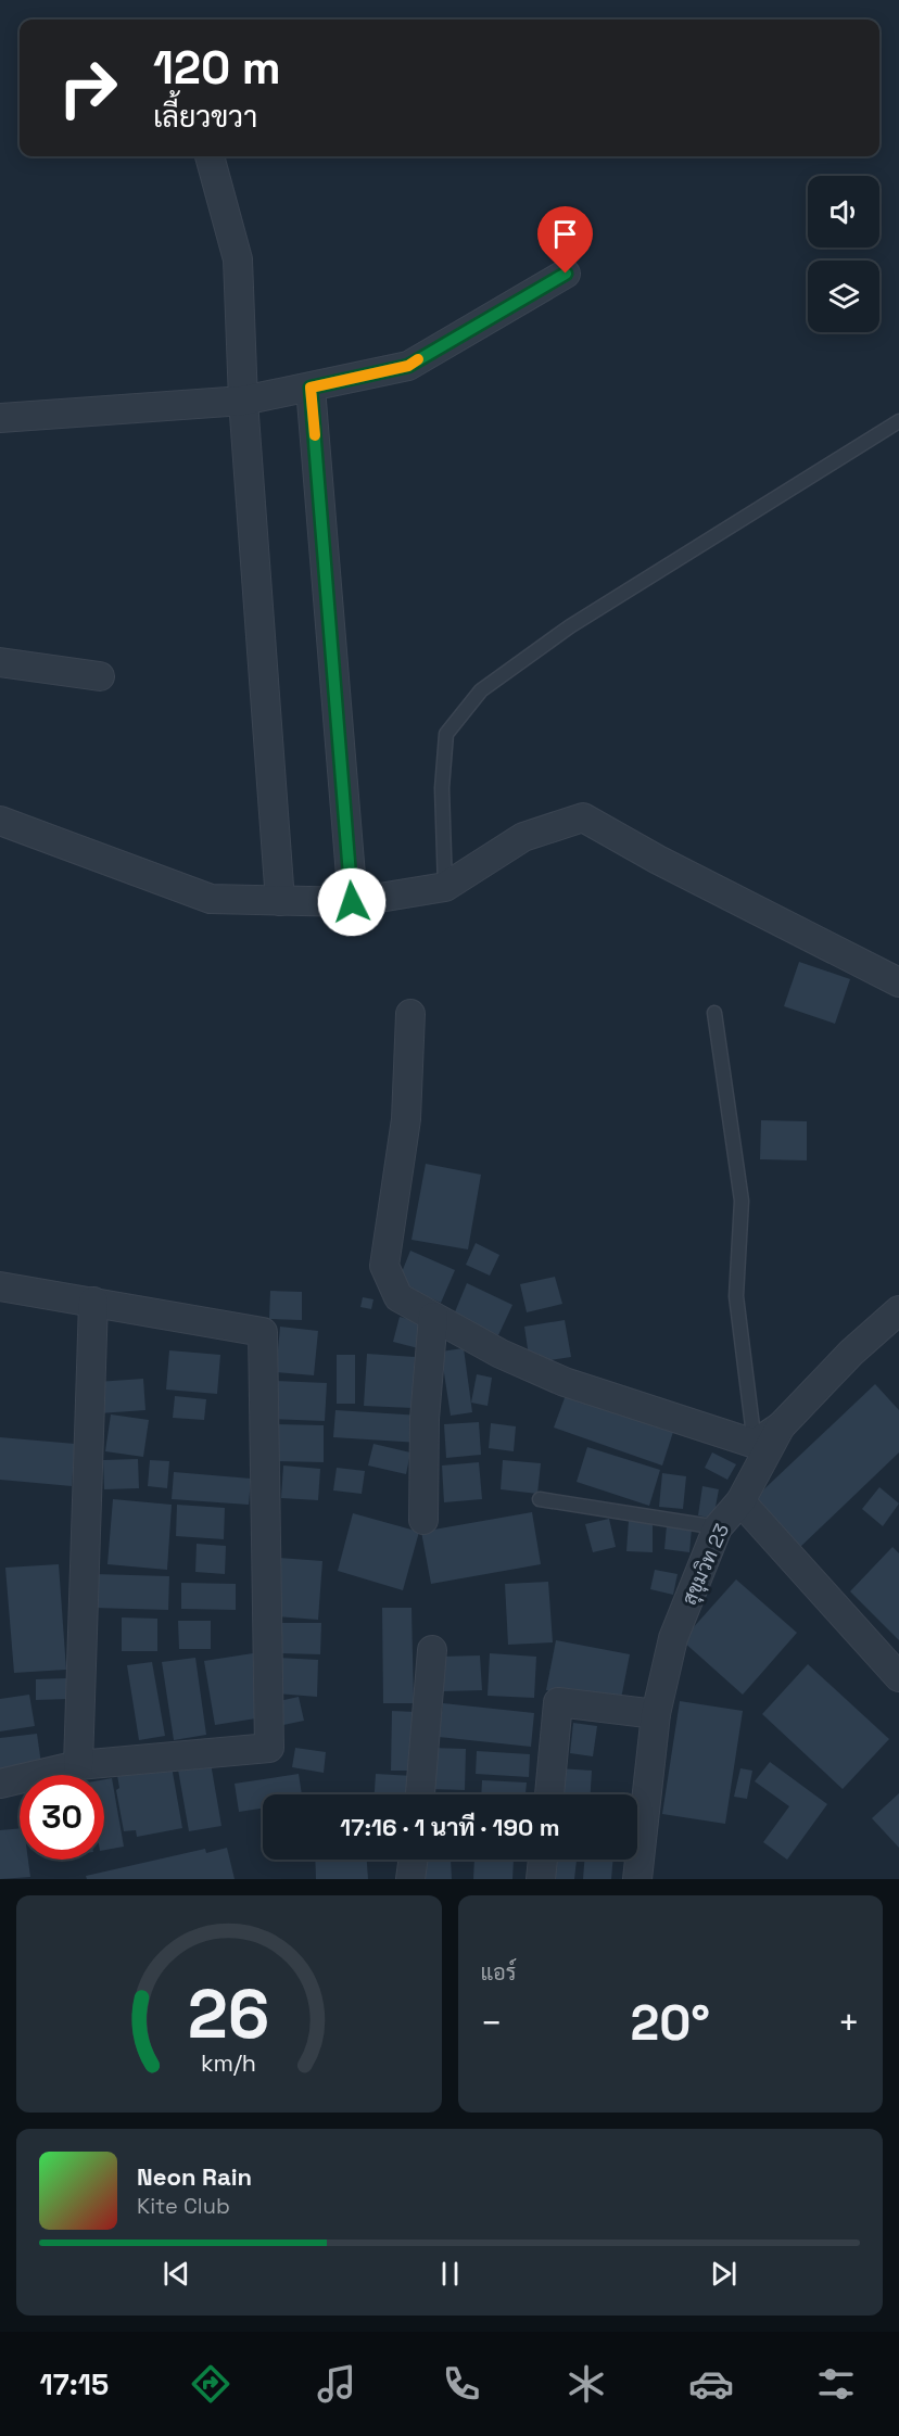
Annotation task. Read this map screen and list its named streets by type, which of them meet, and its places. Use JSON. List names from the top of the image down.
{
  "streets": {
    "street": ["สุขุมวิท 23"]
  },
  "page": {
    "turn": ["120 m", "เลี้ยวขวา"],
    "limit": "30",
    "trip": "17:16 · 1 นาที · 190 m",
    "tile": "แอร์",
    "heat": ["−", "20°", "+"],
    "song": ["Neon Rain", "Kite Club"],
    "tabs": "17:15",
    "gauge": ["26", "km/h"]
  }
}
